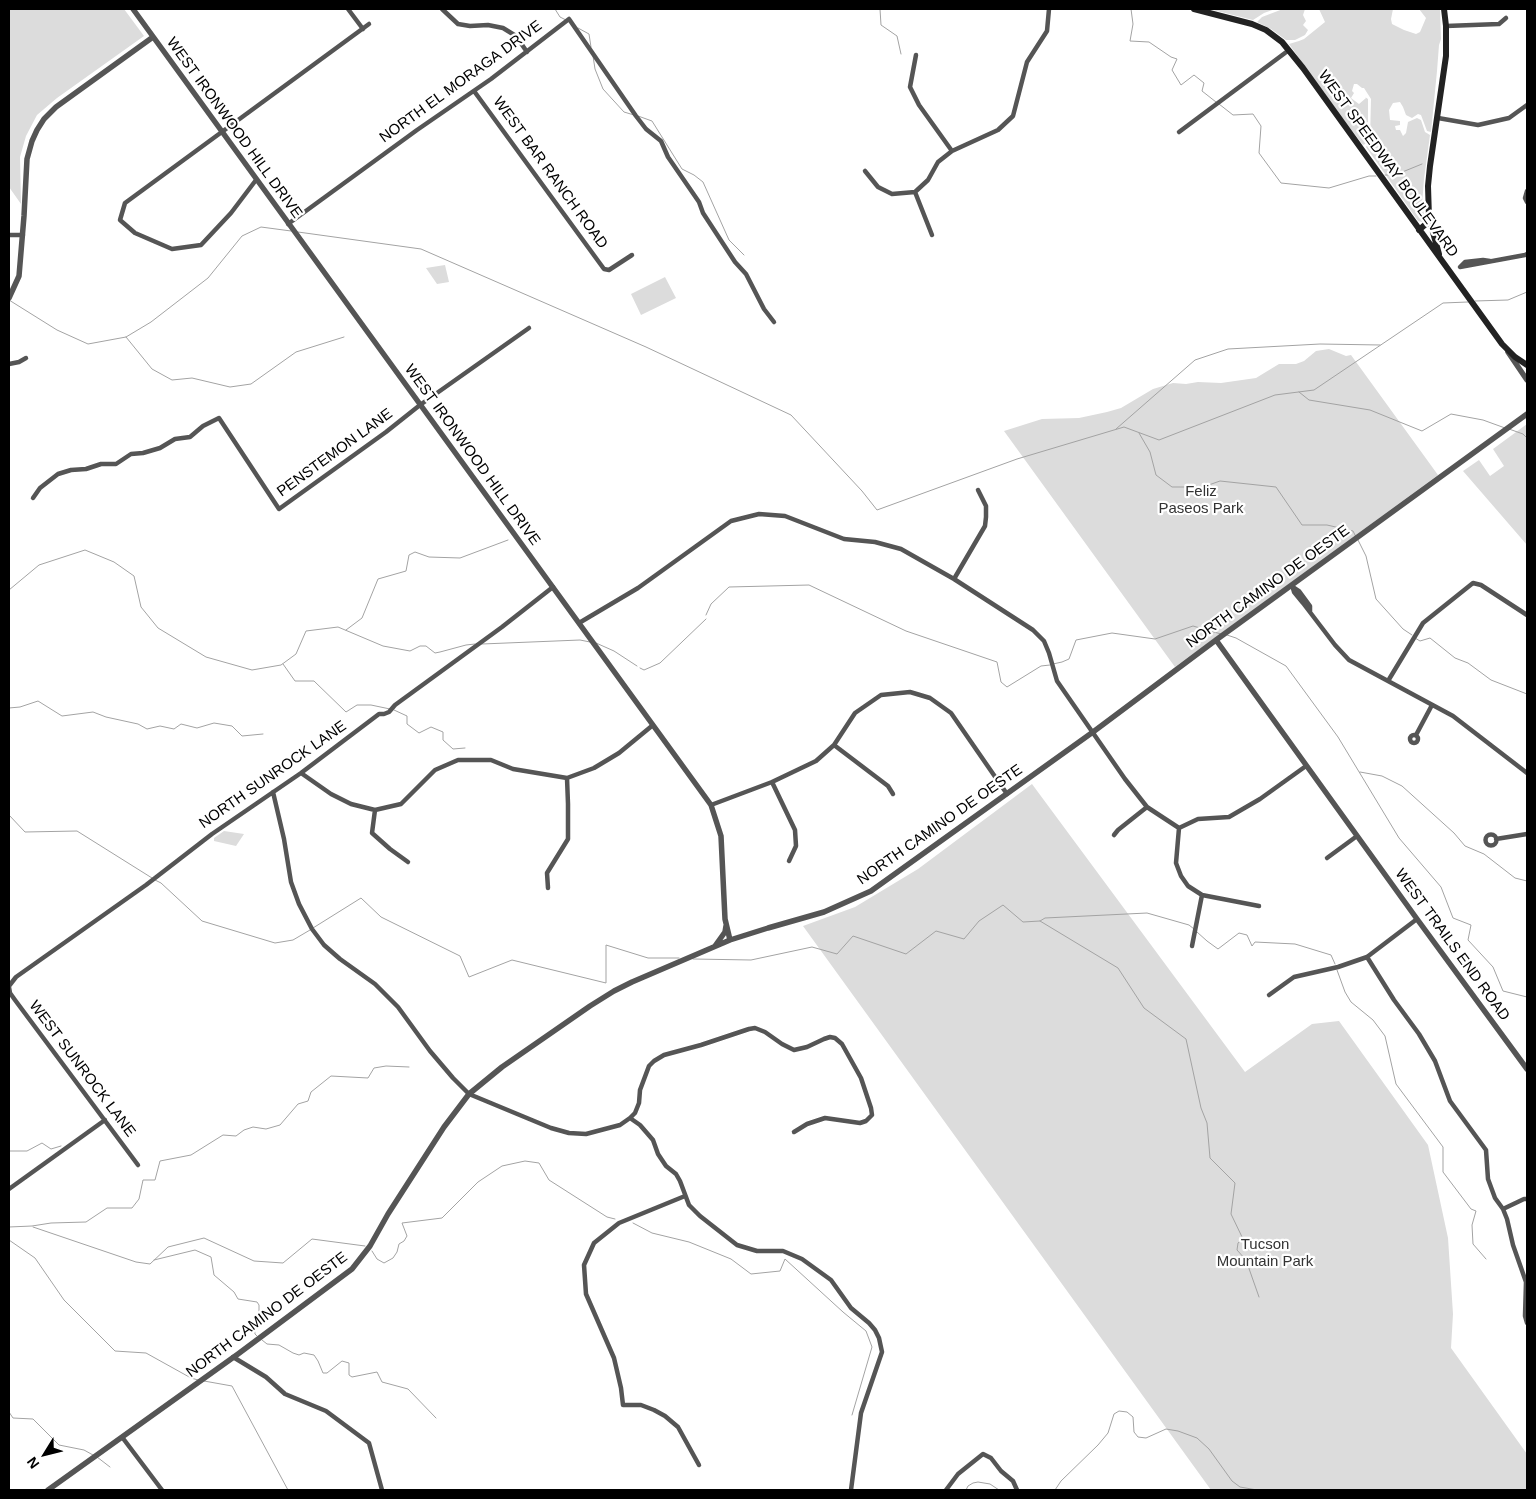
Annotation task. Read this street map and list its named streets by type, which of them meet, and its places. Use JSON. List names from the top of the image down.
{
  "streets": {
    "main road": ["WEST SPEEDWAY BOULEVARD"],
    "street": [
      "NORTH EL MORAGA DRIVE",
      "WEST IRONWOOD HILL DRIVE",
      "WEST BAR RANCH ROAD",
      "PENSTEMON LANE",
      "NORTH CAMINO DE OESTE",
      "NORTH SUNROCK LANE",
      "WEST TRAILS END ROAD",
      "WEST SUNROCK LANE"
    ]
  },
  "crossings": [
    ["NORTH EL MORAGA DRIVE", "WEST IRONWOOD HILL DRIVE"],
    ["NORTH EL MORAGA DRIVE", "WEST BAR RANCH ROAD"],
    ["WEST IRONWOOD HILL DRIVE", "PENSTEMON LANE"],
    ["WEST IRONWOOD HILL DRIVE", "NORTH CAMINO DE OESTE"],
    ["WEST IRONWOOD HILL DRIVE", "NORTH SUNROCK LANE"],
    ["NORTH CAMINO DE OESTE", "WEST TRAILS END ROAD"],
    ["NORTH SUNROCK LANE", "WEST SUNROCK LANE"]
  ],
  "parks": ["Feliz Paseos Park", "Tucson Mountain Park"],
  "north": "bottom left"
}
